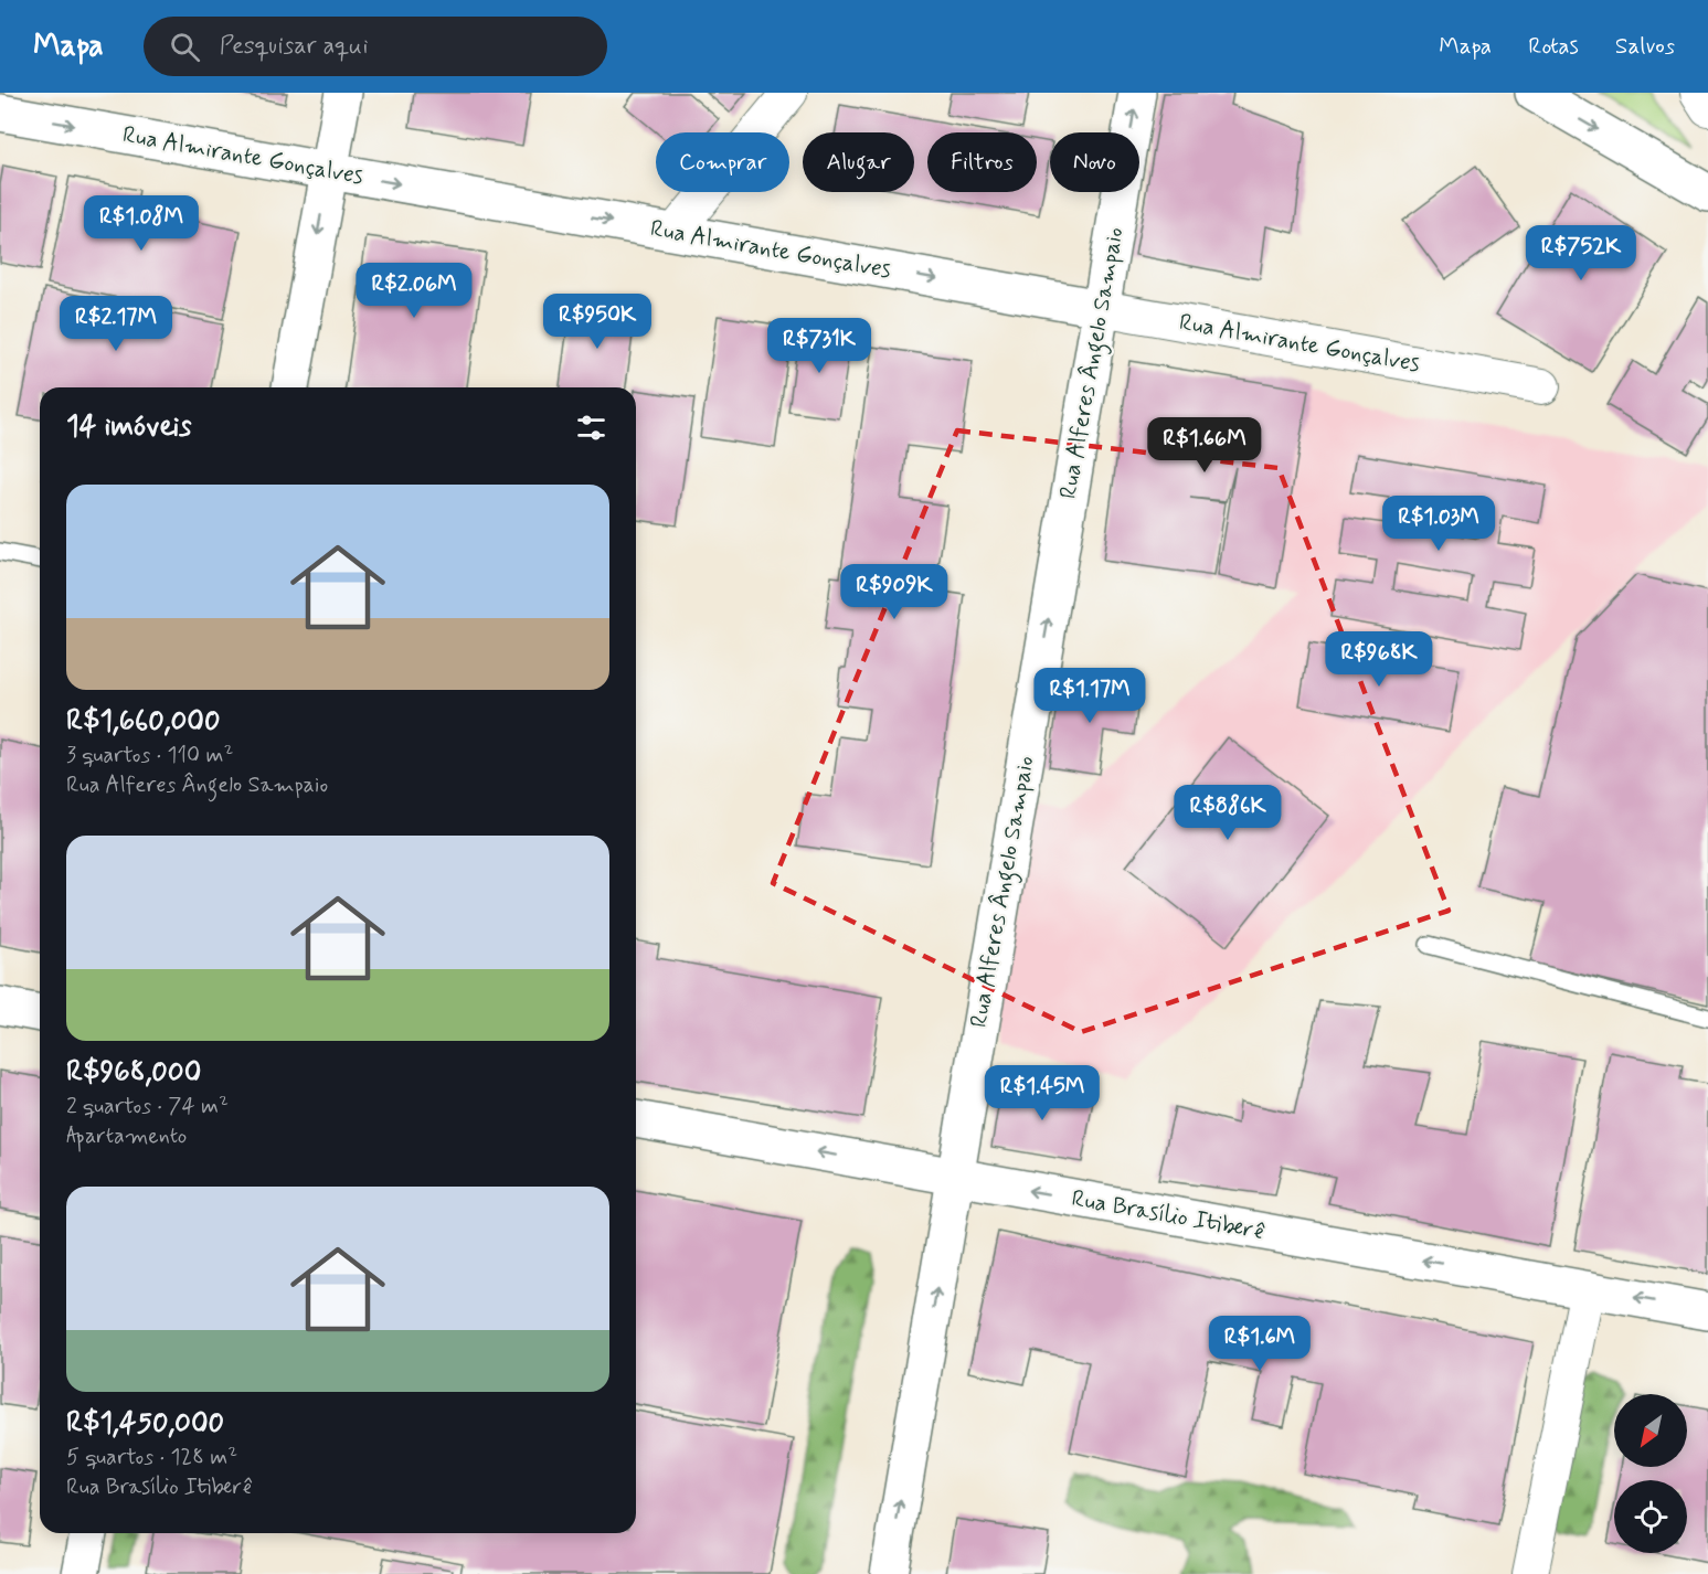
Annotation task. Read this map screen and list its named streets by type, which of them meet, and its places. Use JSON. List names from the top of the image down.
{
  "streets": {
    "main road": ["Rua Almirante Gonçalves", "Rua Alferes Ângelo Sampaio", "Rua Brasílio Itiberê"]
  },
  "crossings": [
    ["Rua Almirante Gonçalves", "Rua Alferes Ângelo Sampaio"],
    ["Rua Alferes Ângelo Sampaio", "Rua Brasílio Itiberê"]
  ],
  "one_way": ["Rua Almirante Gonçalves", "Rua Alferes Ângelo Sampaio", "Rua Brasílio Itiberê"],
  "north": "bottom left",
  "page": {
    "header": "Mapa",
    "search": "Pesquisar aqui",
    "nav": ["Mapa", "Rotas", "Salvos"],
    "chip": [
      "Comprar",
      "Alugar",
      "Filtros",
      "Novo"
    ],
    "price": [
      "R$1.08M",
      "R$752K",
      "R$2.06M",
      "R$950K",
      "R$2.17M",
      "R$731K",
      "R$1.66M",
      "R$1.03M",
      "R$909K",
      "R$968K",
      "R$1.17M",
      "R$886K",
      "R$1.45M",
      "R$1.6M"
    ],
    "heading": "14 imóveis",
    "list": [
      {
        "name": "R$1,660,000",
        "note": "3 quartos · 110 m² · Rua Alferes Ângelo Sampaio"
      },
      {
        "name": "R$968,000",
        "note": "2 quartos · 74 m² · Apartamento"
      },
      {
        "name": "R$1,450,000",
        "note": "5 quartos · 128 m² · Rua Brasílio Itiberê"
      }
    ]
  }
}
